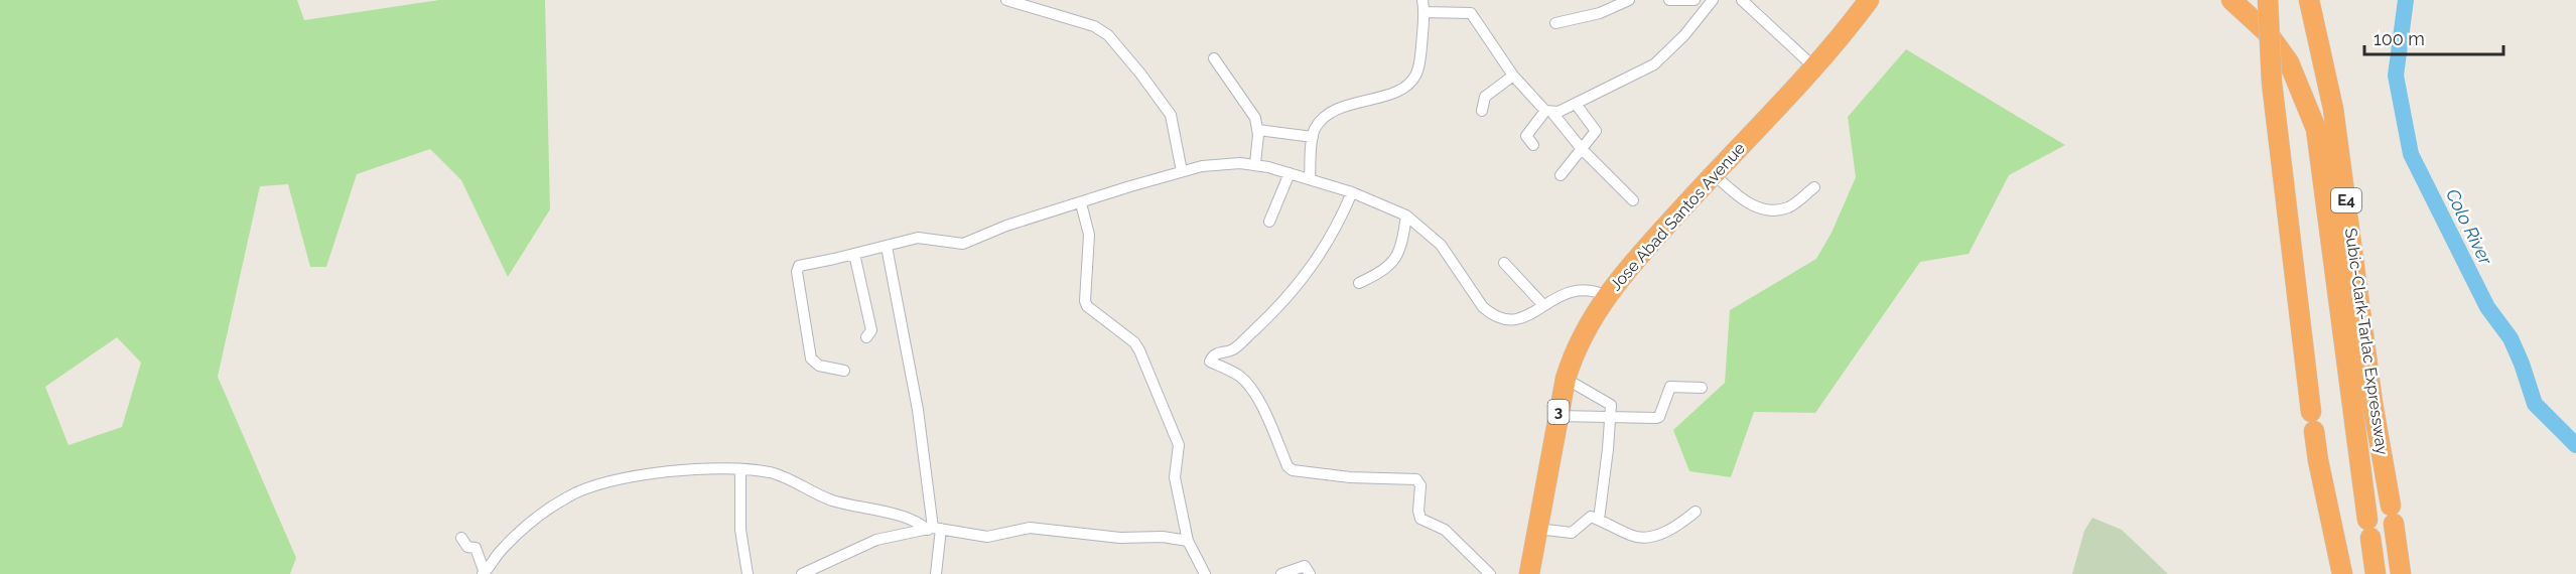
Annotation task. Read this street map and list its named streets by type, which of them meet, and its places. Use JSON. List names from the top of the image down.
{
  "streets": {
    "highway": [
      "E4",
      "Jose Abad Santos Avenue",
      "Subic-Clark-Tarlac Expressway",
      "3"
    ]
  },
  "water": ["Colo River"],
  "scale_bar": "100 m"
}
